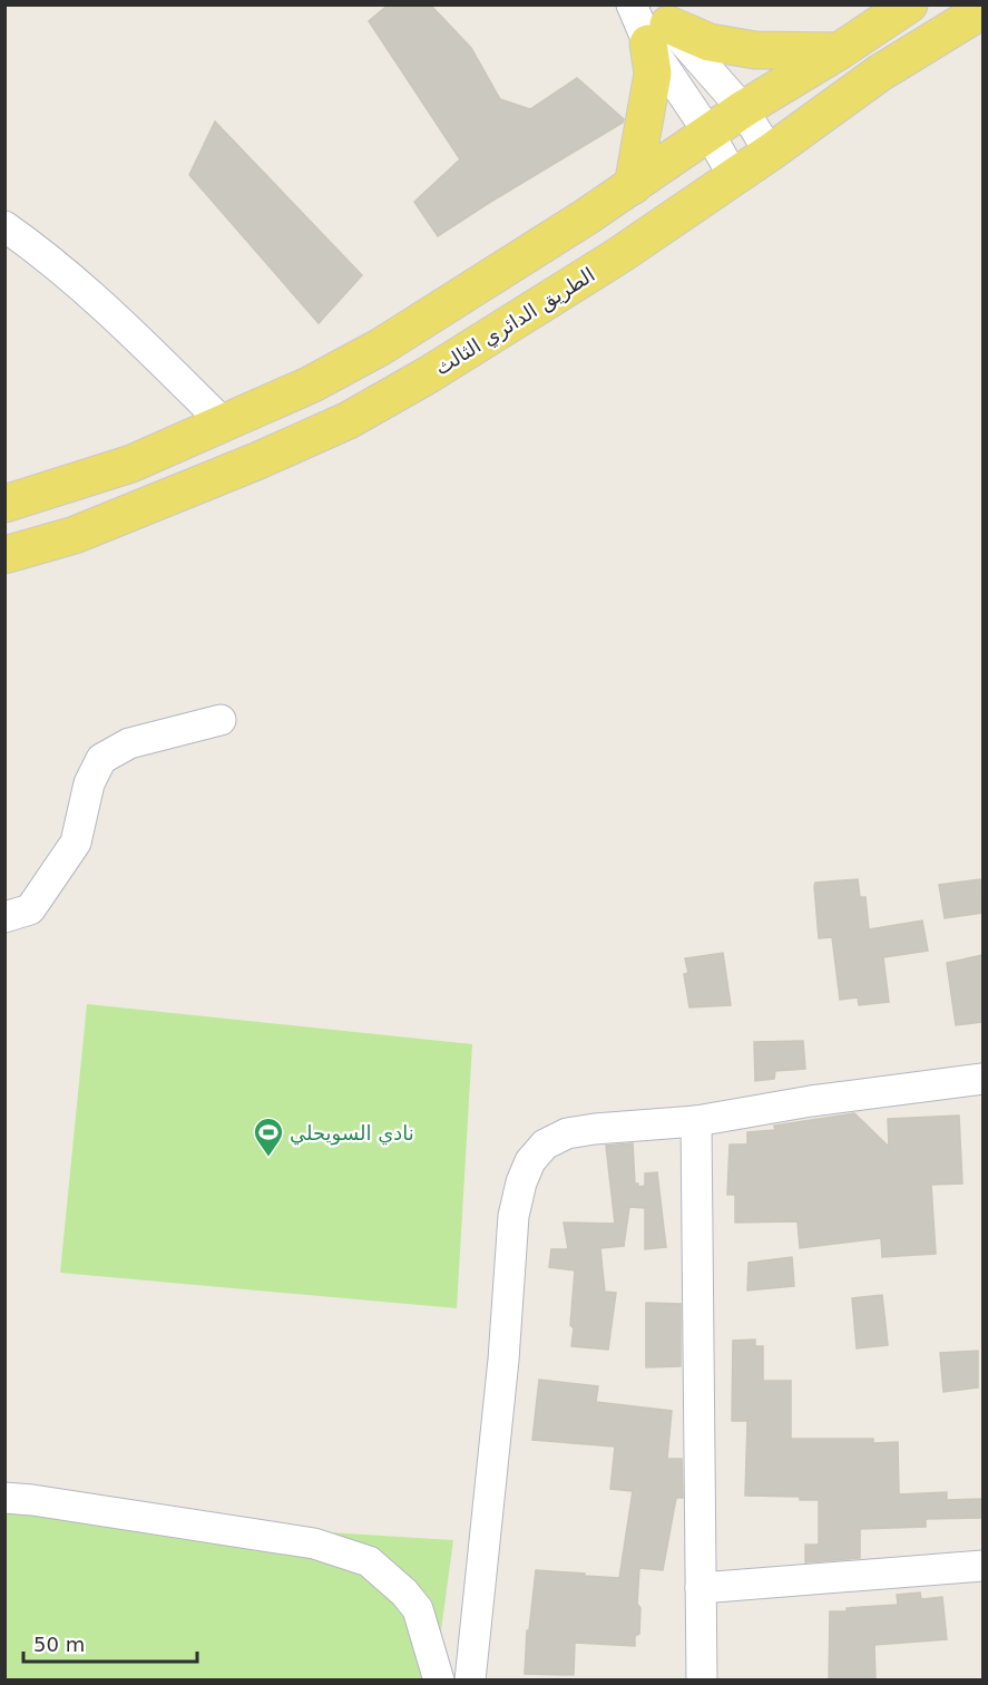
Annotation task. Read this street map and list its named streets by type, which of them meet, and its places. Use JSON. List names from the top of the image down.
{
  "streets": {
    "main road": ["الطريق الدائري الثالث"]
  },
  "places": {
    "sports": ["نادي السويحلي"]
  },
  "scale_bar": "50 m"
}
